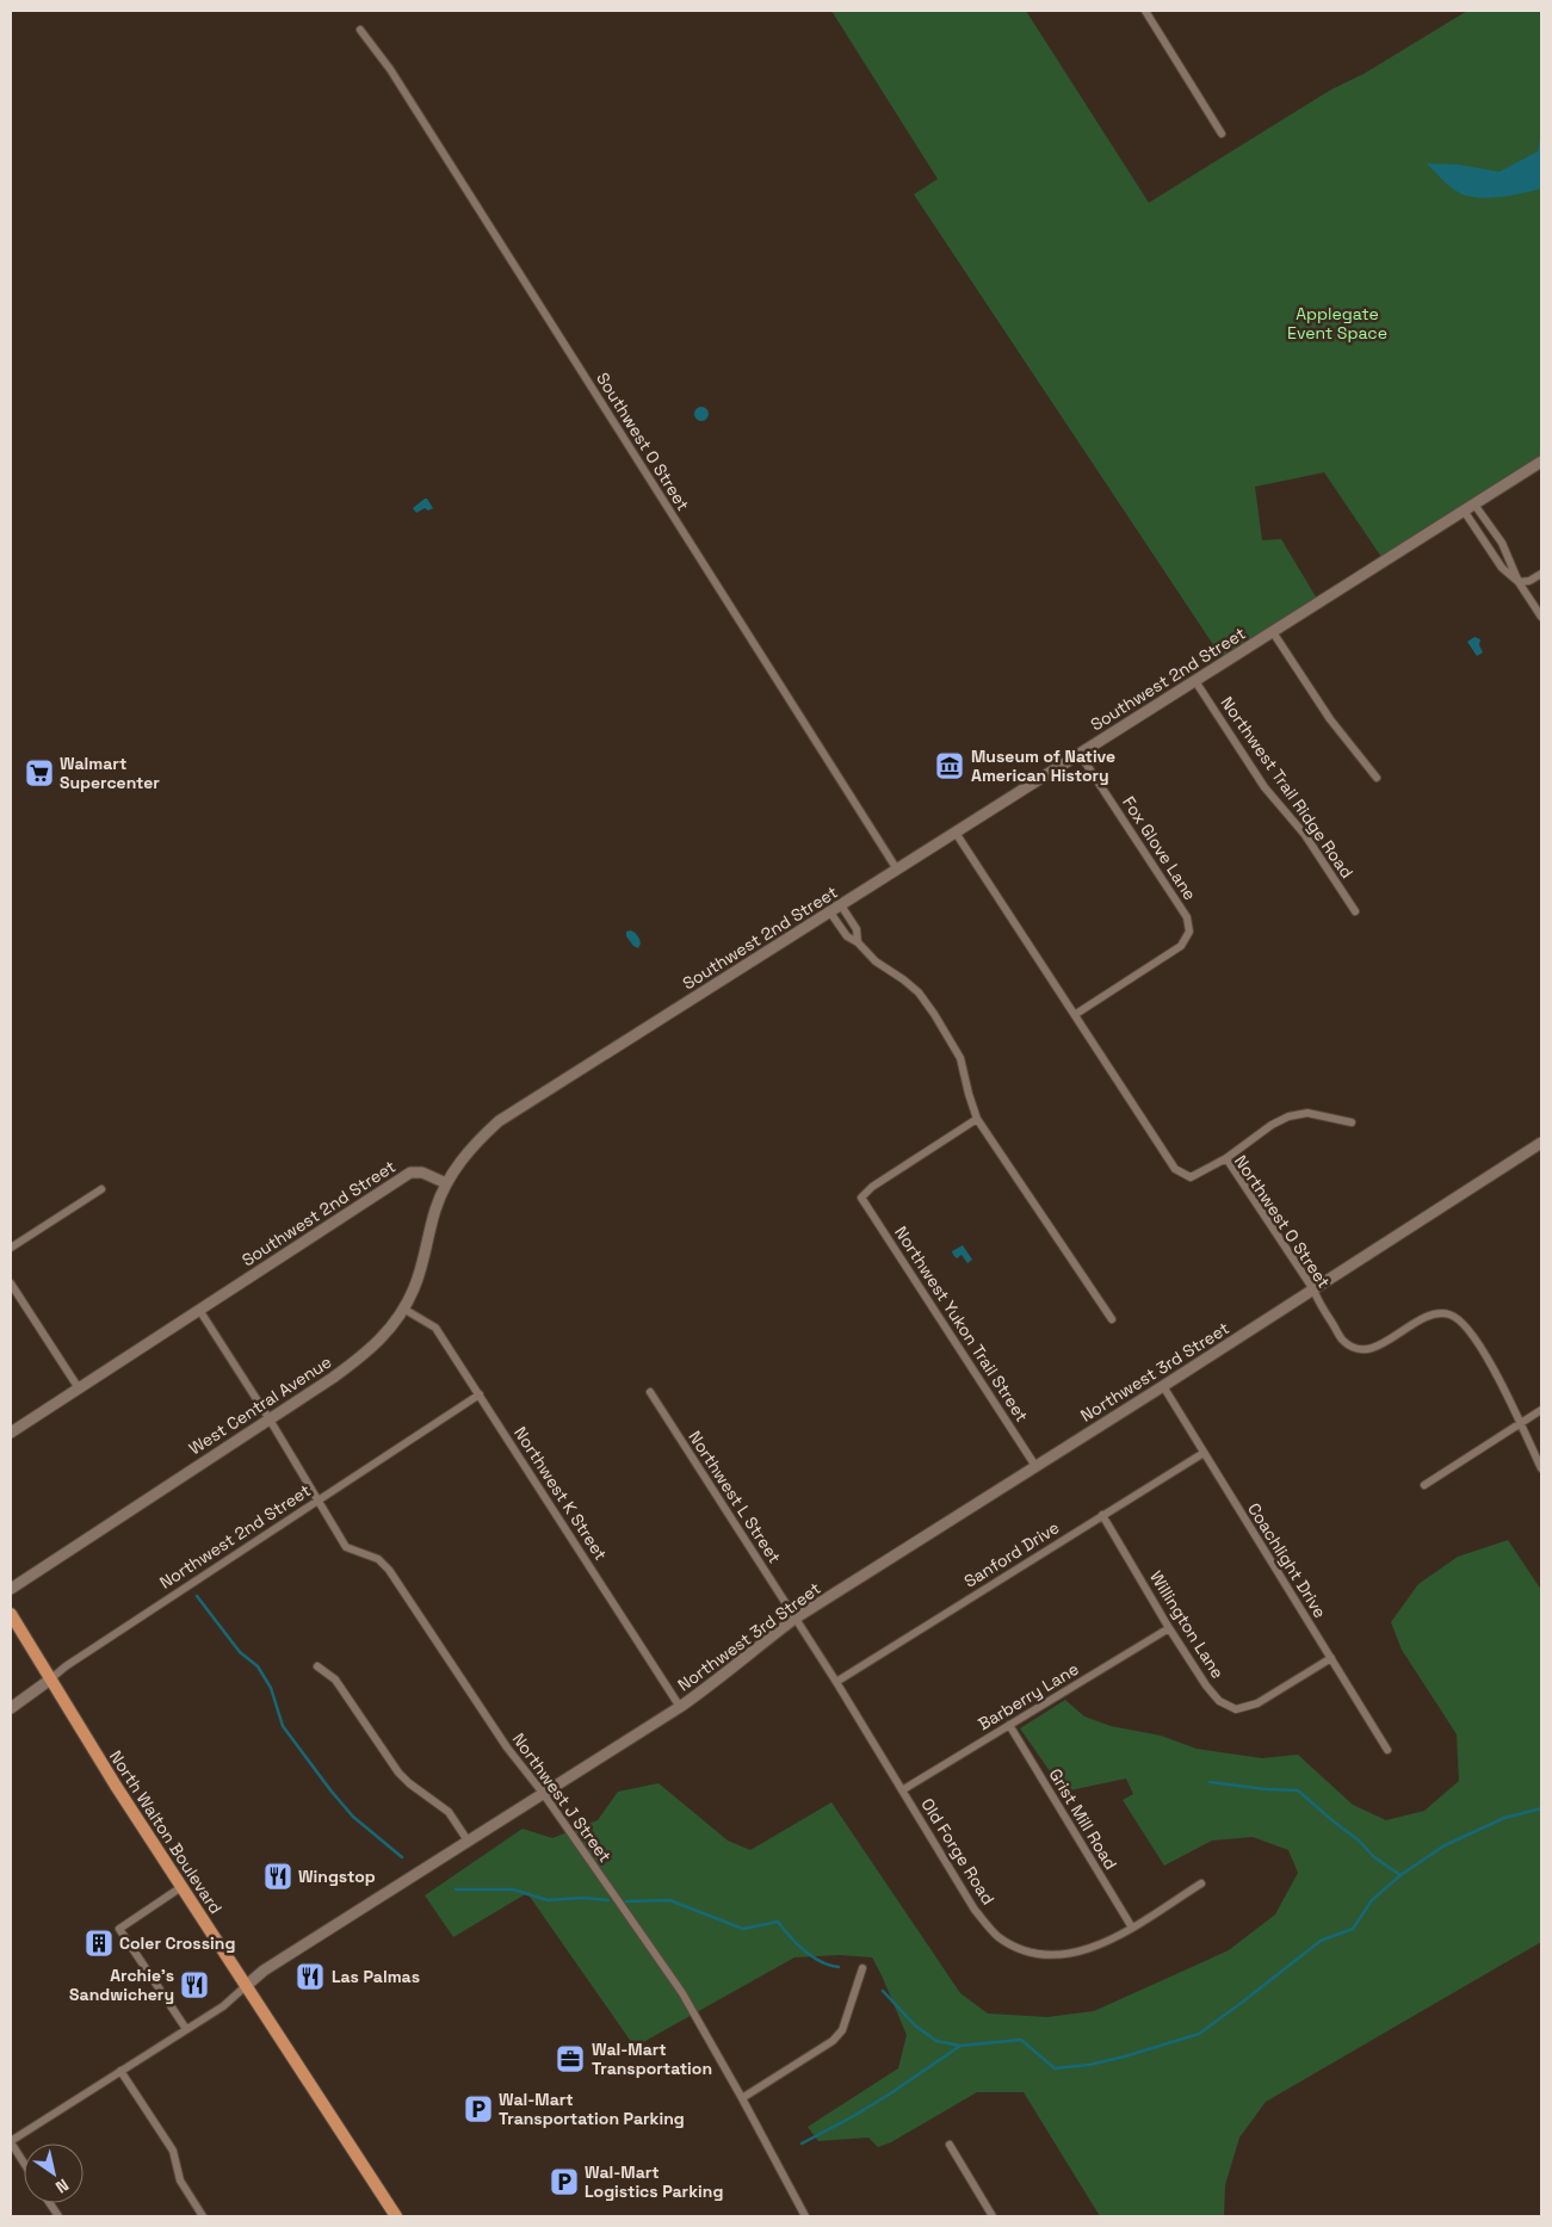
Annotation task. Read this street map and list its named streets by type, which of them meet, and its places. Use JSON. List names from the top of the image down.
{
  "streets": {
    "main road": ["North Walton Boulevard"],
    "street": [
      "Southwest O Street",
      "Southwest 2nd Street",
      "Northwest Trail Ridge Road",
      "Fox Glove Lane",
      "Northwest O Street",
      "Northwest Yukon Trail Street",
      "Northwest 3rd Street",
      "West Central Avenue",
      "Northwest K Street",
      "Northwest L Street",
      "Northwest 2nd Street",
      "Sanford Drive",
      "Coachlight Drive",
      "Willington Lane",
      "Barberry Lane",
      "Northwest J Street",
      "Grist Mill Road",
      "Old Forge Road"
    ]
  },
  "crossings": [
    ["Southwest O Street", "Southwest 2nd Street"],
    ["Southwest 2nd Street", "Northwest Trail Ridge Road"],
    ["Southwest 2nd Street", "Fox Glove Lane"],
    ["Southwest 2nd Street", "Northwest O Street"],
    ["Southwest 2nd Street", "West Central Avenue"],
    ["Southwest 2nd Street", "Northwest J Street"],
    ["Fox Glove Lane", "Northwest O Street"],
    ["Northwest O Street", "Northwest 3rd Street"],
    ["Northwest Yukon Trail Street", "Northwest 3rd Street"],
    ["Northwest 3rd Street", "Northwest K Street"],
    ["Northwest 3rd Street", "Northwest L Street"],
    ["Northwest 3rd Street", "Coachlight Drive"],
    ["Northwest 3rd Street", "Northwest J Street"],
    ["Northwest 3rd Street", "North Walton Boulevard"],
    ["Northwest 3rd Street", "Old Forge Road"],
    ["West Central Avenue", "Northwest K Street"],
    ["West Central Avenue", "Northwest J Street"],
    ["Northwest K Street", "Northwest 2nd Street"],
    ["Northwest L Street", "Old Forge Road"],
    ["Northwest 2nd Street", "Northwest J Street"],
    ["Northwest 2nd Street", "North Walton Boulevard"],
    ["Sanford Drive", "Coachlight Drive"],
    ["Sanford Drive", "Willington Lane"],
    ["Sanford Drive", "Old Forge Road"],
    ["Coachlight Drive", "Willington Lane"],
    ["Willington Lane", "Barberry Lane"],
    ["Barberry Lane", "Grist Mill Road"],
    ["Barberry Lane", "Old Forge Road"],
    ["Grist Mill Road", "Old Forge Road"]
  ],
  "parks": ["Applegate Event Space"],
  "places": {
    "museum": ["Museum of Native American History"],
    "supermarket": ["Walmart Supercenter"],
    "restaurant": ["Wingstop", "Las Palmas", "Archie’s Sandwichery"],
    "building": ["Coler Crossing"],
    "office": ["Wal-Mart Transportation"],
    "parking": ["Wal-Mart Transportation Parking", "Wal-Mart Logistics Parking"]
  },
  "north": "bottom right"
}
